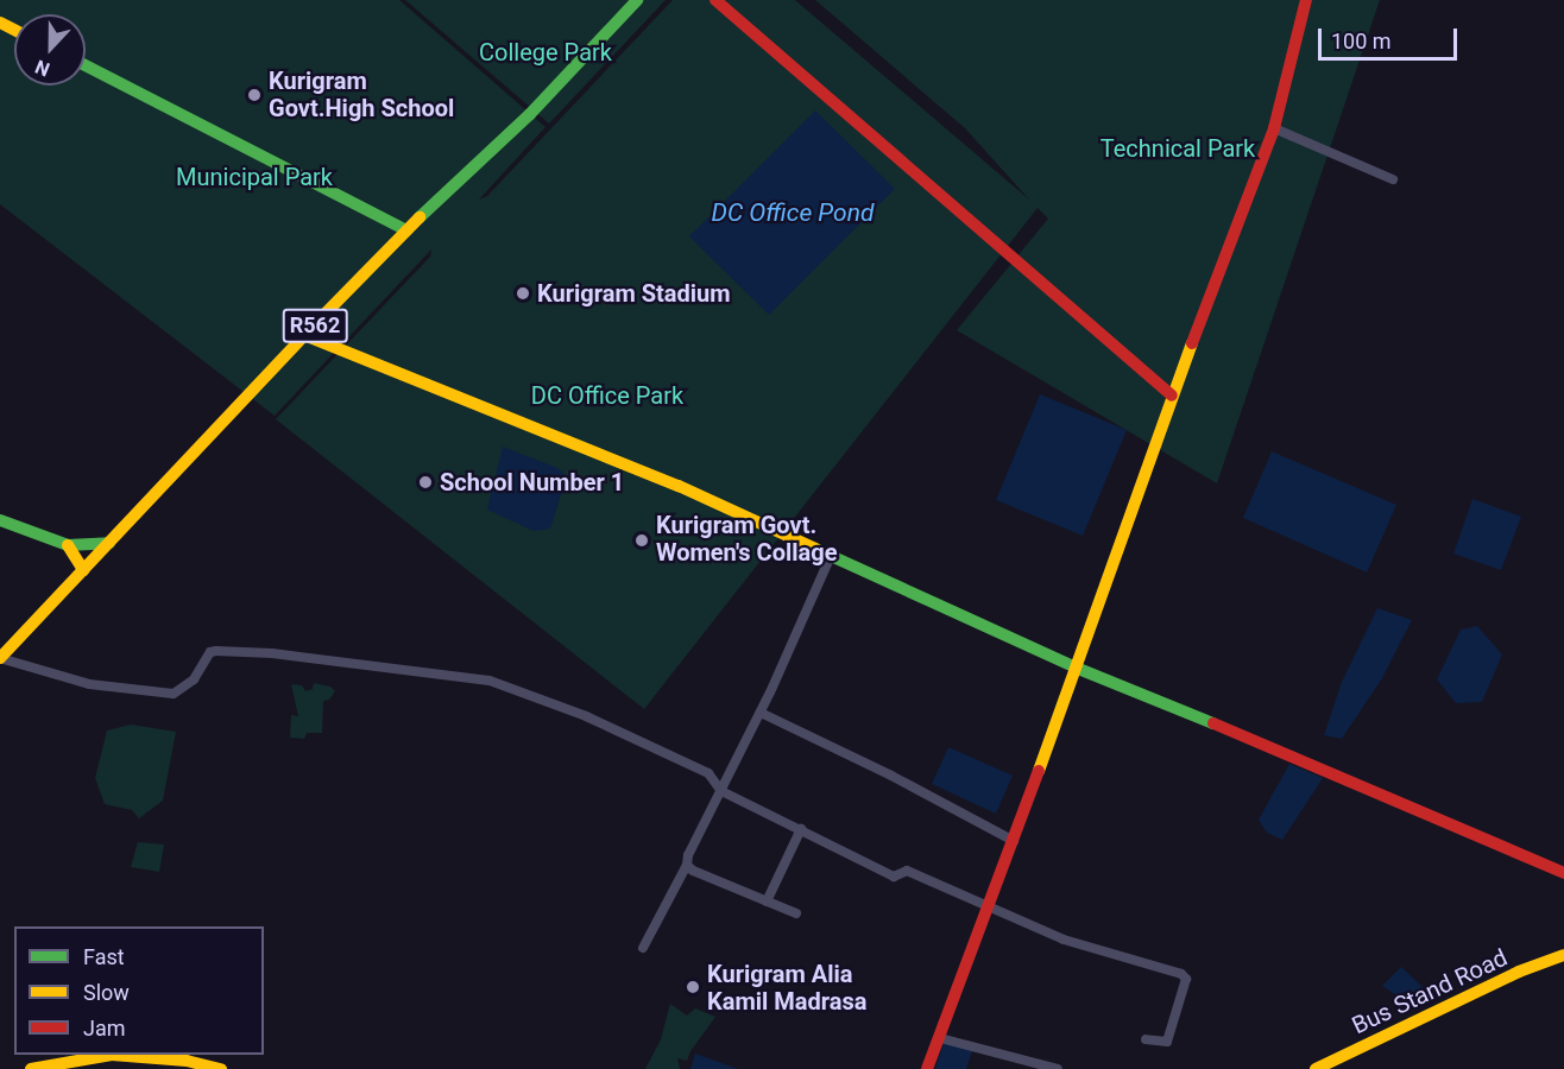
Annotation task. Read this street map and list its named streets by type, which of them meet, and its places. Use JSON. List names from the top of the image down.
{
  "streets": {
    "main road": ["R562", "Bus Stand Road"]
  },
  "water": ["DC Office Pond"],
  "parks": [
    "College Park",
    "Technical Park",
    "Municipal Park",
    "DC Office Park"
  ],
  "places": [
    "Kurigram Govt.High School",
    "Kurigram Stadium",
    "School Number 1",
    "Kurigram Govt. Women's Collage",
    "Kurigram Alia Kamil Madrasa"
  ],
  "legend": ["Fast", "Slow", "Jam"],
  "scale_bar": "100 m",
  "north": "bottom"
}
